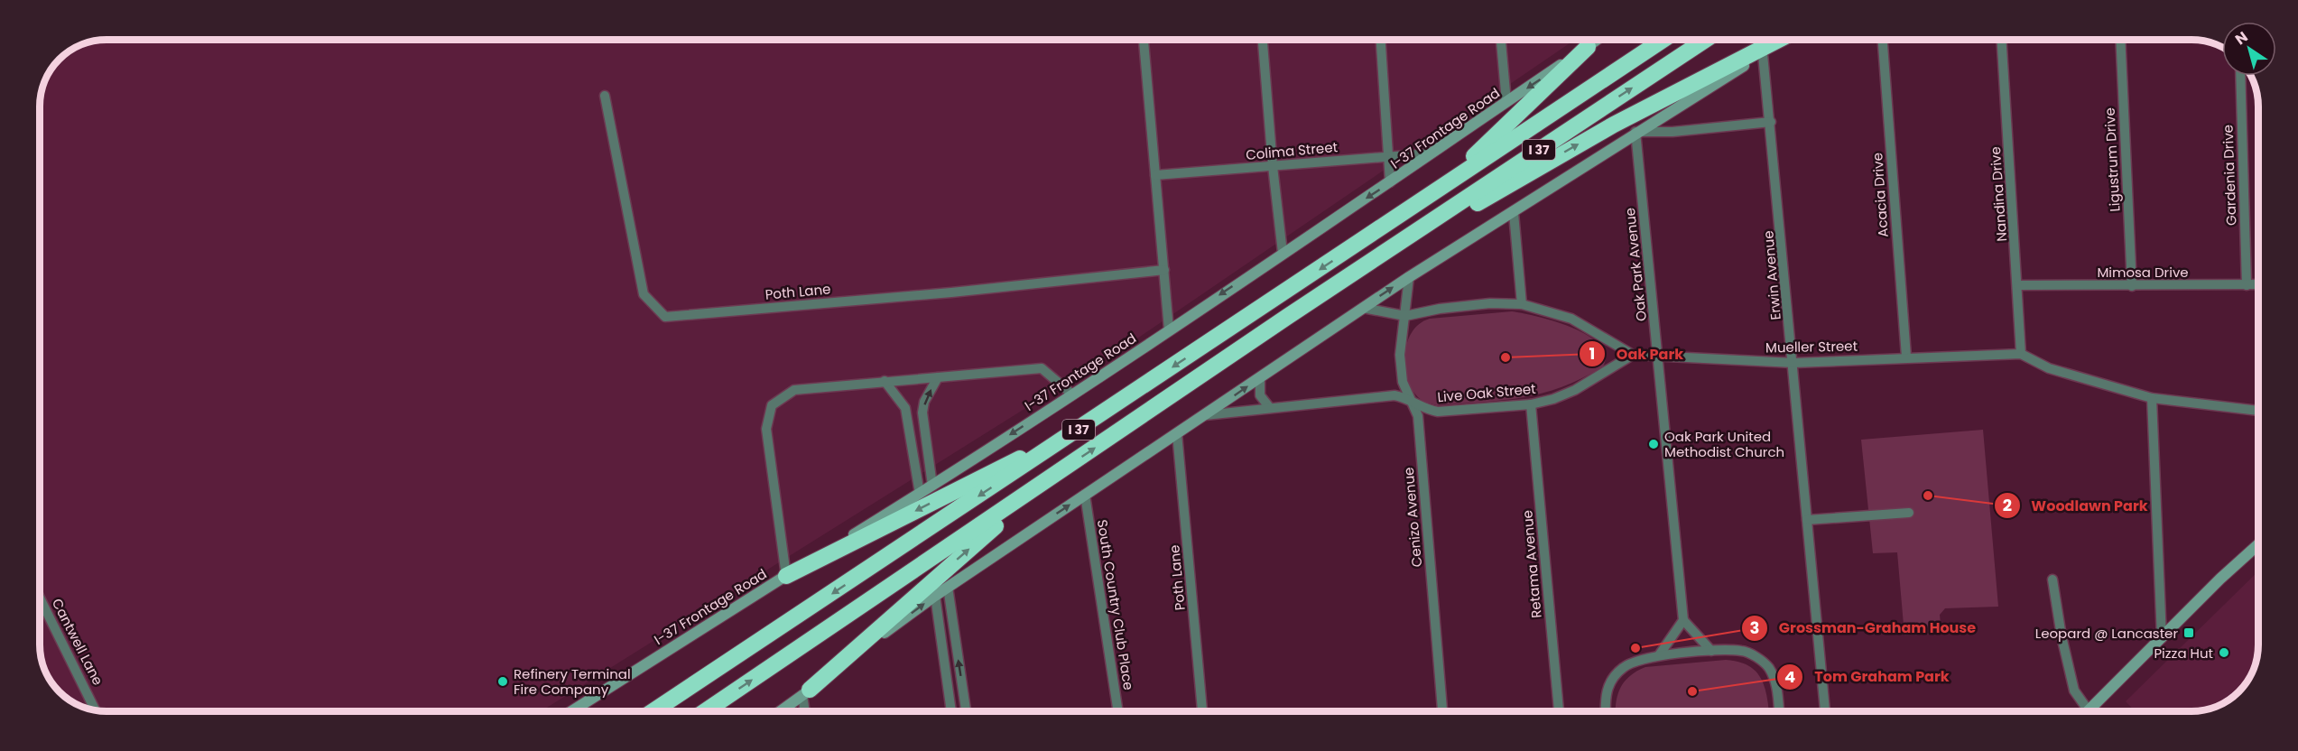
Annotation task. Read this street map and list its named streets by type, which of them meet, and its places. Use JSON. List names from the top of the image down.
{
  "streets": {
    "highway": ["I 37"],
    "main road": ["I-37 Frontage Road"],
    "street": [
      "Colima Street",
      "Ligustrum Drive",
      "Gardenia Drive",
      "Nandina Drive",
      "Acacia Drive",
      "Oak Park Avenue",
      "Mimosa Drive",
      "Erwin Avenue",
      "Poth Lane",
      "Mueller Street",
      "Live Oak Street",
      "Cenizo Avenue",
      "Retama Avenue",
      "South Country Club Place",
      "Cantwell Lane"
    ]
  },
  "crossings": [
    ["I-37 Frontage Road", "Colima Street"],
    ["Ligustrum Drive", "Mimosa Drive"],
    ["Gardenia Drive", "Mimosa Drive"],
    ["Nandina Drive", "Mimosa Drive"],
    ["Nandina Drive", "Mueller Street"],
    ["Acacia Drive", "Mueller Street"],
    ["Oak Park Avenue", "Mueller Street"],
    ["Erwin Avenue", "Mueller Street"],
    ["Mueller Street", "Live Oak Street"],
    ["Live Oak Street", "Cenizo Avenue"],
    ["Live Oak Street", "Retama Avenue"]
  ],
  "places": {
    "other": [
      "Oak Park",
      "Oak Park United Methodist Church",
      "Woodlawn Park",
      "Grossman-Graham House",
      "Pizza Hut",
      "Refinery Terminal Fire Company",
      "Tom Graham Park"
    ],
    "transit": ["Leopard @ Lancaster"]
  },
  "north": "top left"
}
